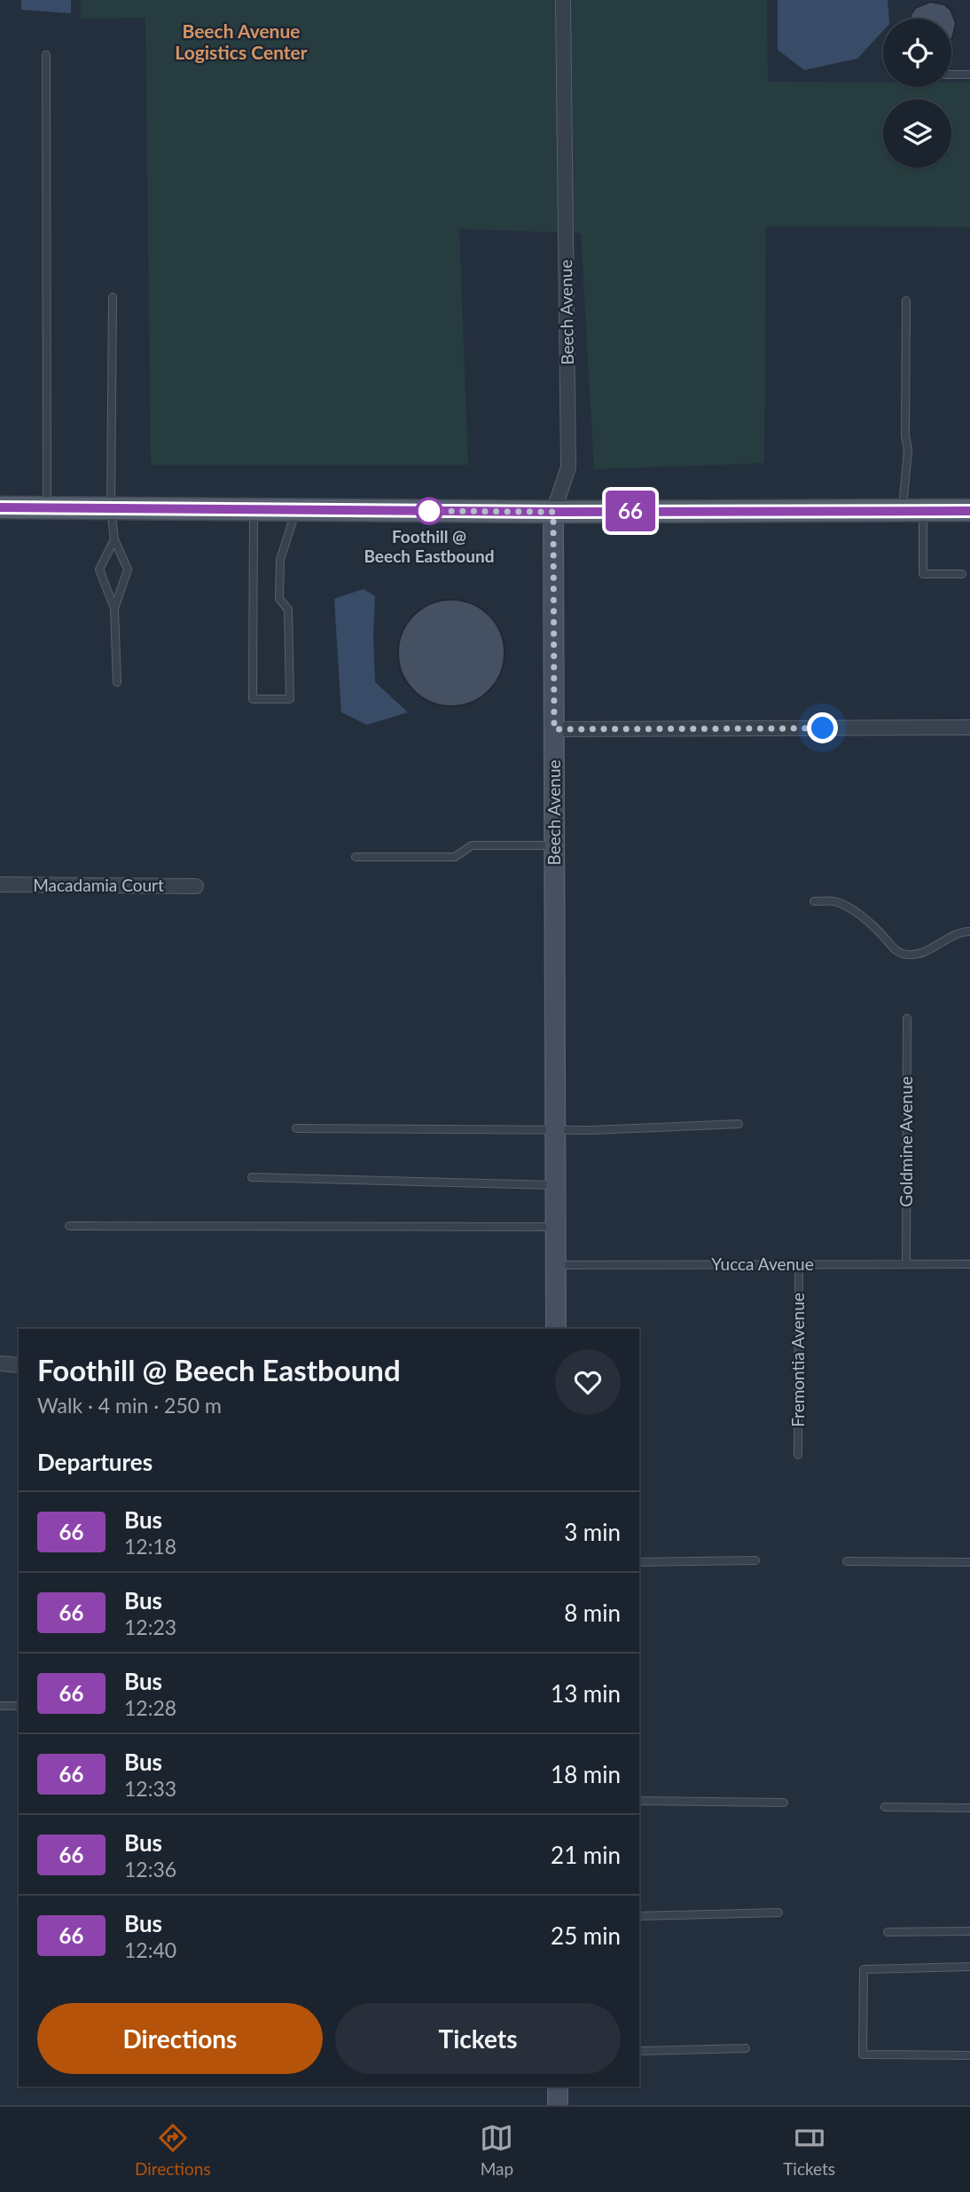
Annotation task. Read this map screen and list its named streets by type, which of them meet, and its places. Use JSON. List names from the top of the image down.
{
  "streets": {
    "main road": ["Beech Avenue"],
    "street": ["Macadamia Court"],
    "lane": ["Goldmine Avenue", "Yucca Avenue", "Fremontia Avenue"]
  },
  "crossings": [
    ["Beech Avenue", "Yucca Avenue"],
    ["Goldmine Avenue", "Yucca Avenue"],
    ["Yucca Avenue", "Fremontia Avenue"]
  ],
  "districts": ["Beech Avenue Logistics Center"],
  "places": ["Foothill @ Beech Eastbound"],
  "lines": ["bus line 66"],
  "page": {
    "on_map": "66",
    "heading": [
      ["Foothill @ Beech Eastbound", "Walk · 4 min · 250 m"],
      "Departures"
    ],
    "list": [
      {
        "mark": "66",
        "name": "Bus",
        "note": "12:18",
        "value": "3 min"
      },
      {
        "mark": "66",
        "name": "Bus",
        "note": "12:23",
        "value": "8 min"
      },
      {
        "mark": "66",
        "name": "Bus",
        "note": "12:28",
        "value": "13 min"
      },
      {
        "mark": "66",
        "name": "Bus",
        "note": "12:33",
        "value": "18 min"
      },
      {
        "mark": "66",
        "name": "Bus",
        "note": "12:36",
        "value": "21 min"
      },
      {
        "mark": "66",
        "name": "Bus",
        "note": "12:40",
        "value": "25 min"
      }
    ],
    "buttons": ["Directions", "Tickets"],
    "tabs": ["Directions", "Map", "Tickets"]
  }
}
